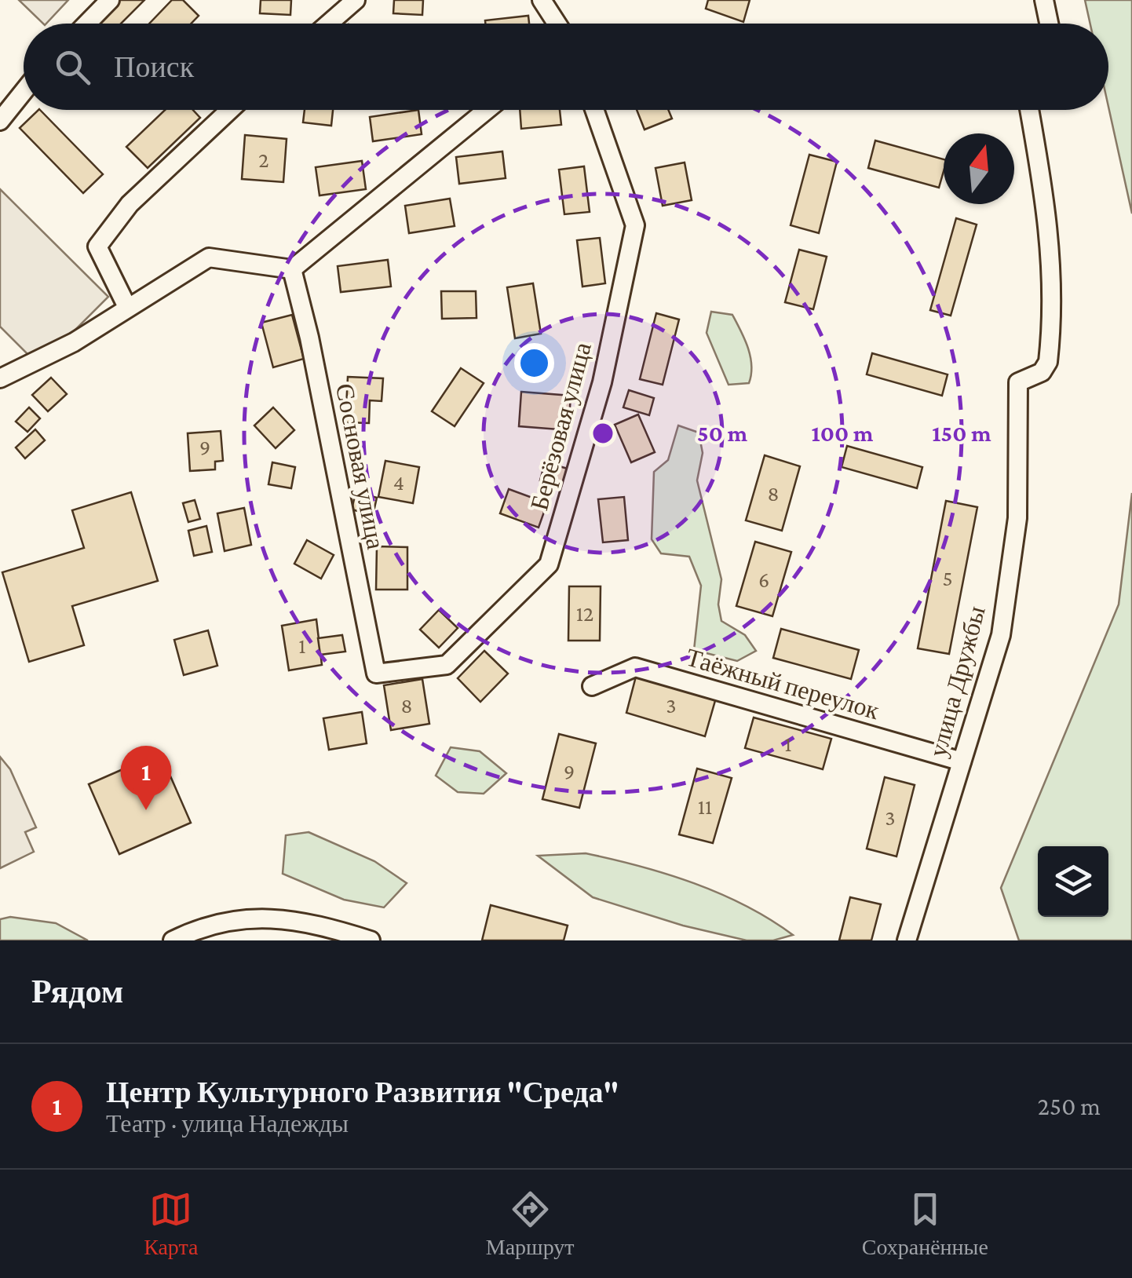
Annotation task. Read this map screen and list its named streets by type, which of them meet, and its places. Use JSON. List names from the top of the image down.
{
  "streets": {
    "street": [
      "Берёзовая улица",
      "Сосновая улица",
      "улица Дружбы",
      "Таёжный переулок"
    ]
  },
  "crossings": [
    ["Берёзовая улица", "Сосновая улица"],
    ["улица Дружбы", "Таёжный переулок"]
  ],
  "house_numbers": [
    "2",
    "9",
    "4",
    "8",
    "5",
    "6",
    "12",
    "1",
    "8",
    "3",
    "1",
    "9",
    "11",
    "3"
  ],
  "north": "top",
  "page": {
    "search": "Поиск",
    "pins": "1",
    "heading": "Рядом",
    "list": [
      {
        "mark": "1",
        "name": "Центр Культурного Развития \"Среда\"",
        "note": "Театр · улица Надежды",
        "value": "250 m"
      }
    ],
    "nav": ["Карта", "Маршрут", "Сохранённые"]
  },
  "rings": ["50 m", "100 m", "150 m"]
}
